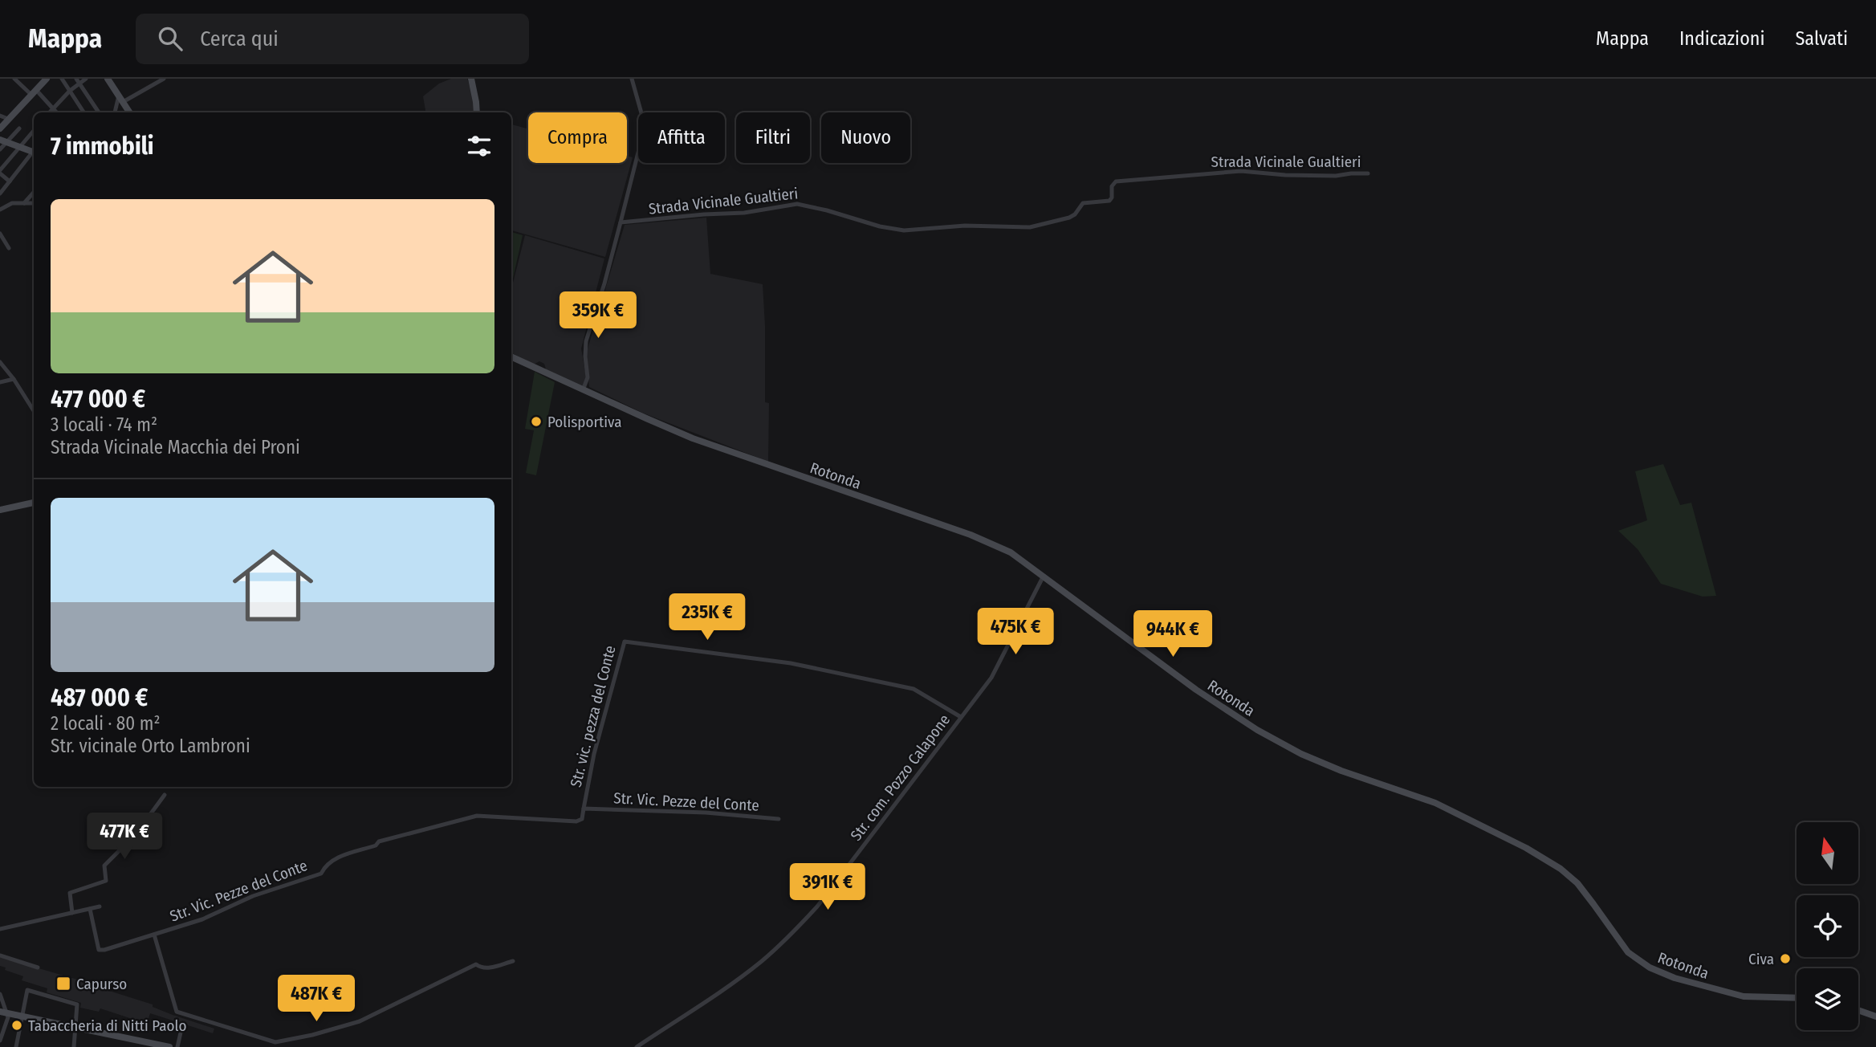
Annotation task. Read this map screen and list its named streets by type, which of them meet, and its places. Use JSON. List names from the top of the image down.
{
  "streets": {
    "main road": ["Rotonda"],
    "street": [
      "Strada Vicinale Gualtieri",
      "Str. vic. pezza del Conte",
      "Str. com. Pozzo Calapone",
      "Str. Vic. Pezze del Conte"
    ]
  },
  "crossings": [
    ["Rotonda", "Str. com. Pozzo Calapone"],
    ["Str. vic. pezza del Conte", "Str. com. Pozzo Calapone"],
    ["Str. vic. pezza del Conte", "Str. Vic. Pezze del Conte"]
  ],
  "places": {
    "other": ["Polisportiva", "Civa", "Tabaccheria di Nitti Paolo"],
    "transit": ["Capurso"]
  },
  "north": "top",
  "page": {
    "header": "Mappa",
    "search": "Cerca qui",
    "nav": ["Mappa", "Indicazioni", "Salvati"],
    "chip": [
      "Compra",
      "Affitta",
      "Filtri",
      "Nuovo"
    ],
    "heading": "7 immobili",
    "list": [
      {
        "name": "477 000 €",
        "note": "3 locali · 74 m² · Strada Vicinale Macchia dei Proni"
      },
      {
        "name": "487 000 €",
        "note": "2 locali · 80 m² · Str. vicinale Orto Lambroni"
      }
    ],
    "price": [
      "359K €",
      "235K €",
      "475K €",
      "944K €",
      "477K €",
      "391K €",
      "487K €"
    ]
  }
}
